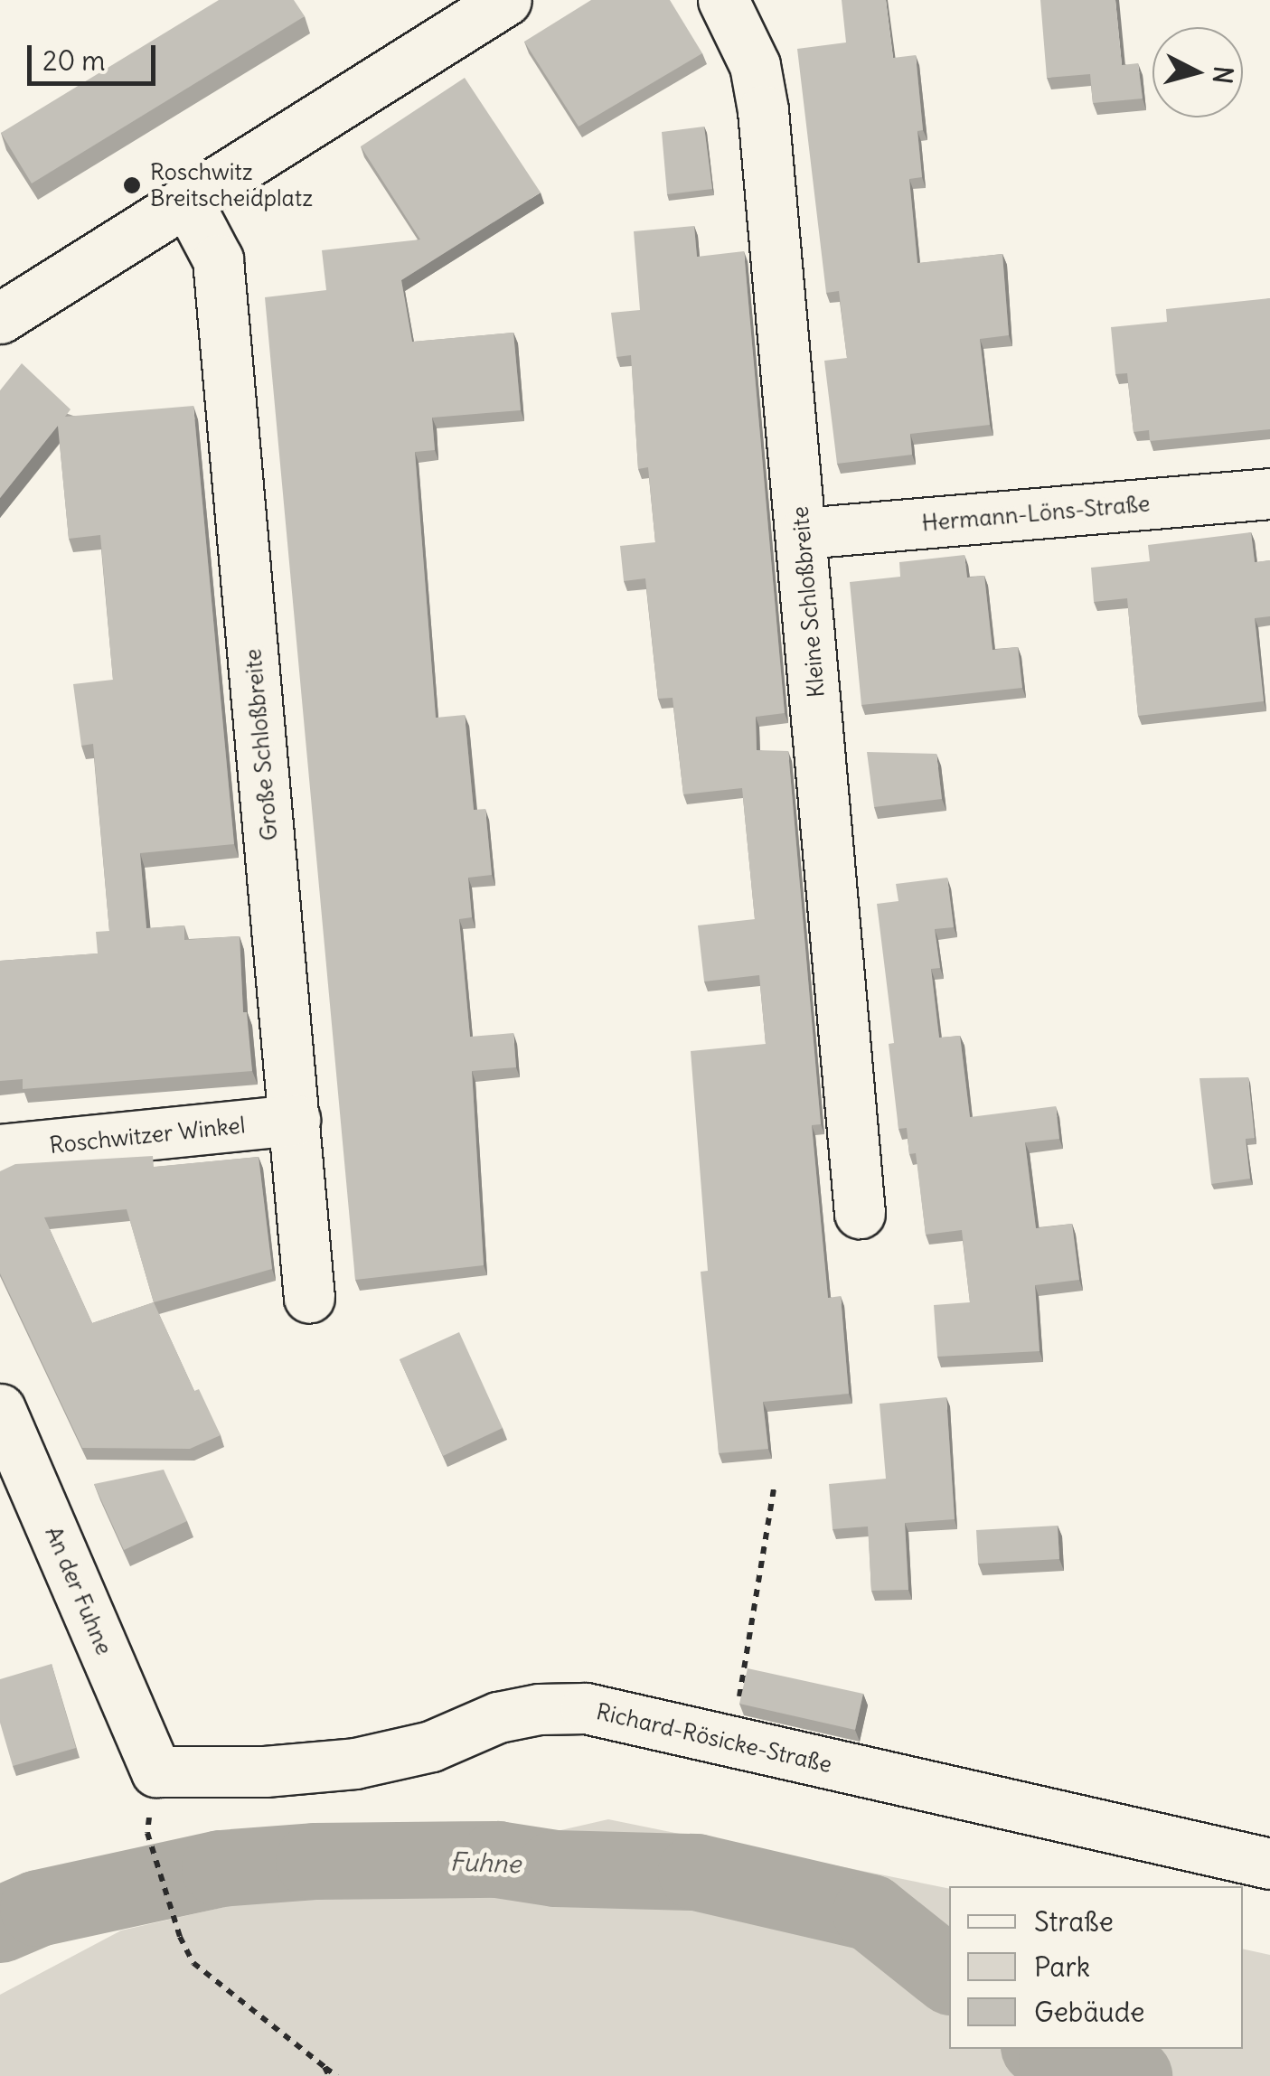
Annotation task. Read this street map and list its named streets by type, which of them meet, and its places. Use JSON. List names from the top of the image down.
{
  "streets": {
    "street": [
      "Hermann-Löns-Straße",
      "Kleine Schloßbreite",
      "Große Schloßbreite",
      "Roschwitzer Winkel",
      "An der Fuhne",
      "Richard-Rösicke-Straße"
    ]
  },
  "crossings": [
    ["Hermann-Löns-Straße", "Kleine Schloßbreite"],
    ["Große Schloßbreite", "Roschwitzer Winkel"],
    ["An der Fuhne", "Richard-Rösicke-Straße"]
  ],
  "water": ["Fuhne"],
  "places": ["Roschwitz Breitscheidplatz"],
  "legend": ["Straße", "Park", "Gebäude"],
  "scale_bar": "20 m",
  "north": "right"
}
